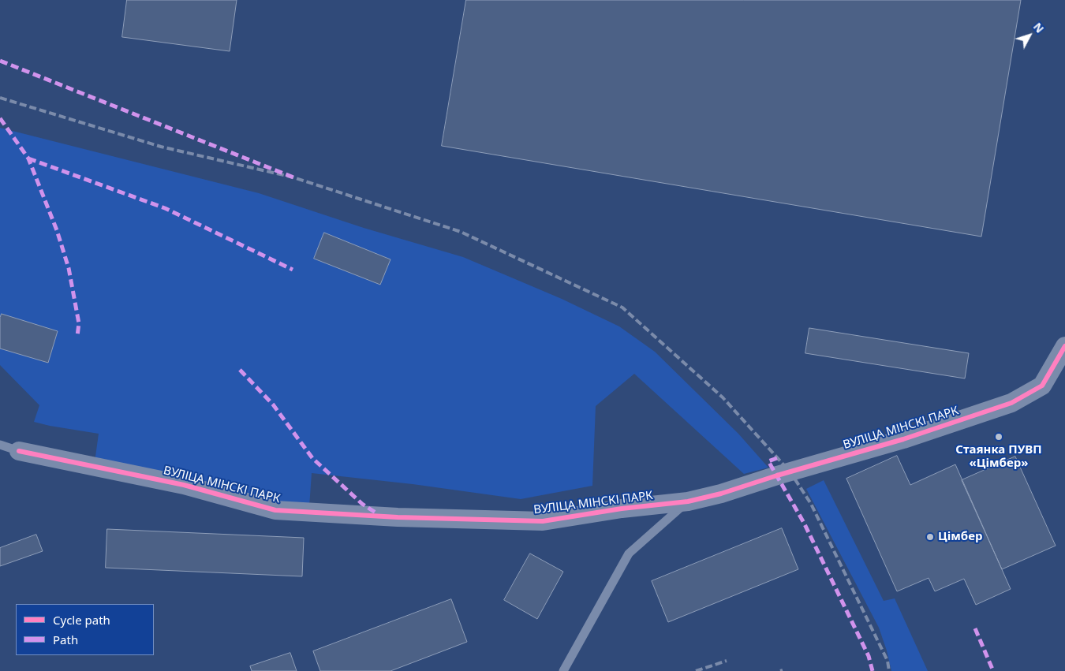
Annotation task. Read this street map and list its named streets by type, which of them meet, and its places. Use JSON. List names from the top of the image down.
{
  "streets": {
    "street": ["ВУЛІЦА МІНСКІ ПАРК"]
  },
  "places": ["Стаянка ПУВП «Цімбер»", "Цімбер"],
  "legend": ["Cycle path", "Path"],
  "north": "top right"
}
